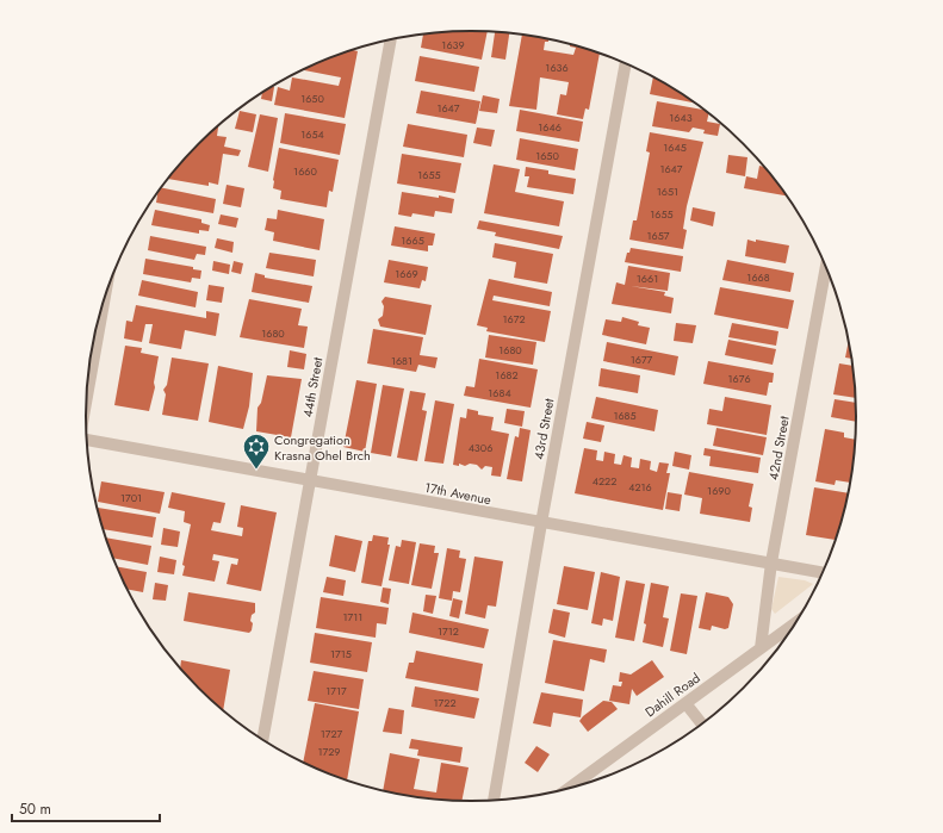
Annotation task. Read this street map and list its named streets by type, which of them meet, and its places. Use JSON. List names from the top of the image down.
{
  "streets": {
    "street": [
      "44th Street",
      "43rd Street",
      "42nd Street",
      "17th Avenue",
      "Dahill Road"
    ]
  },
  "crossings": [
    ["44th Street", "17th Avenue"],
    ["43rd Street", "17th Avenue"],
    ["42nd Street", "17th Avenue"],
    ["42nd Street", "Dahill Road"]
  ],
  "places": {
    "synagogue": ["Congregation Krasna Ohel Brch"]
  },
  "house_numbers": [
    "1639",
    "1636",
    "1650",
    "1647",
    "1643",
    "1646",
    "1654",
    "1645",
    "1650",
    "1647",
    "1660",
    "1655",
    "1651",
    "1655",
    "1657",
    "1665",
    "1669",
    "1668",
    "1661",
    "1672",
    "1680",
    "1680",
    "1677",
    "1681",
    "1682",
    "1676",
    "1684",
    "1685",
    "4306",
    "4222",
    "4216",
    "1690",
    "1701",
    "1711",
    "1712",
    "1715",
    "1717",
    "1722",
    "1727",
    "1729"
  ],
  "scale_bar": "50 m"
}
